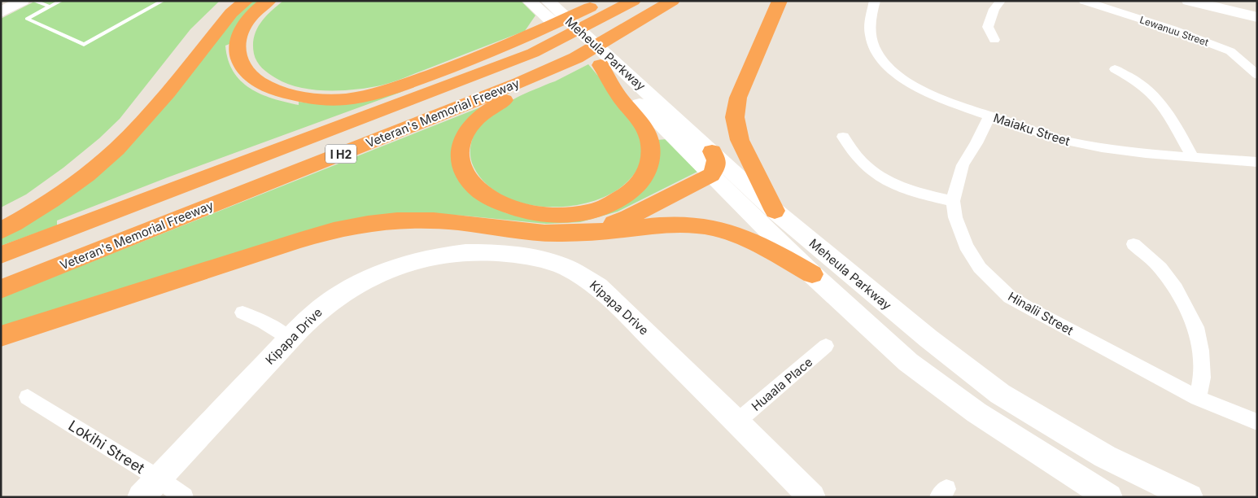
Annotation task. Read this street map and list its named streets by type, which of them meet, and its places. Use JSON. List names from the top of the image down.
{
  "streets": {
    "highway": ["Veteran's Memorial Freeway", "I H2"],
    "main road": ["Meheula Parkway", "Kipapa Drive"],
    "street": [
      "Lewanuu Street",
      "Maiaku Street",
      "Hinalii Street",
      "Huaala Place",
      "Lokihi Street"
    ]
  },
  "crossings": [
    ["Maiaku Street", "Hinalii Street"],
    ["Kipapa Drive", "Huaala Place"],
    ["Kipapa Drive", "Lokihi Street"]
  ]
}
